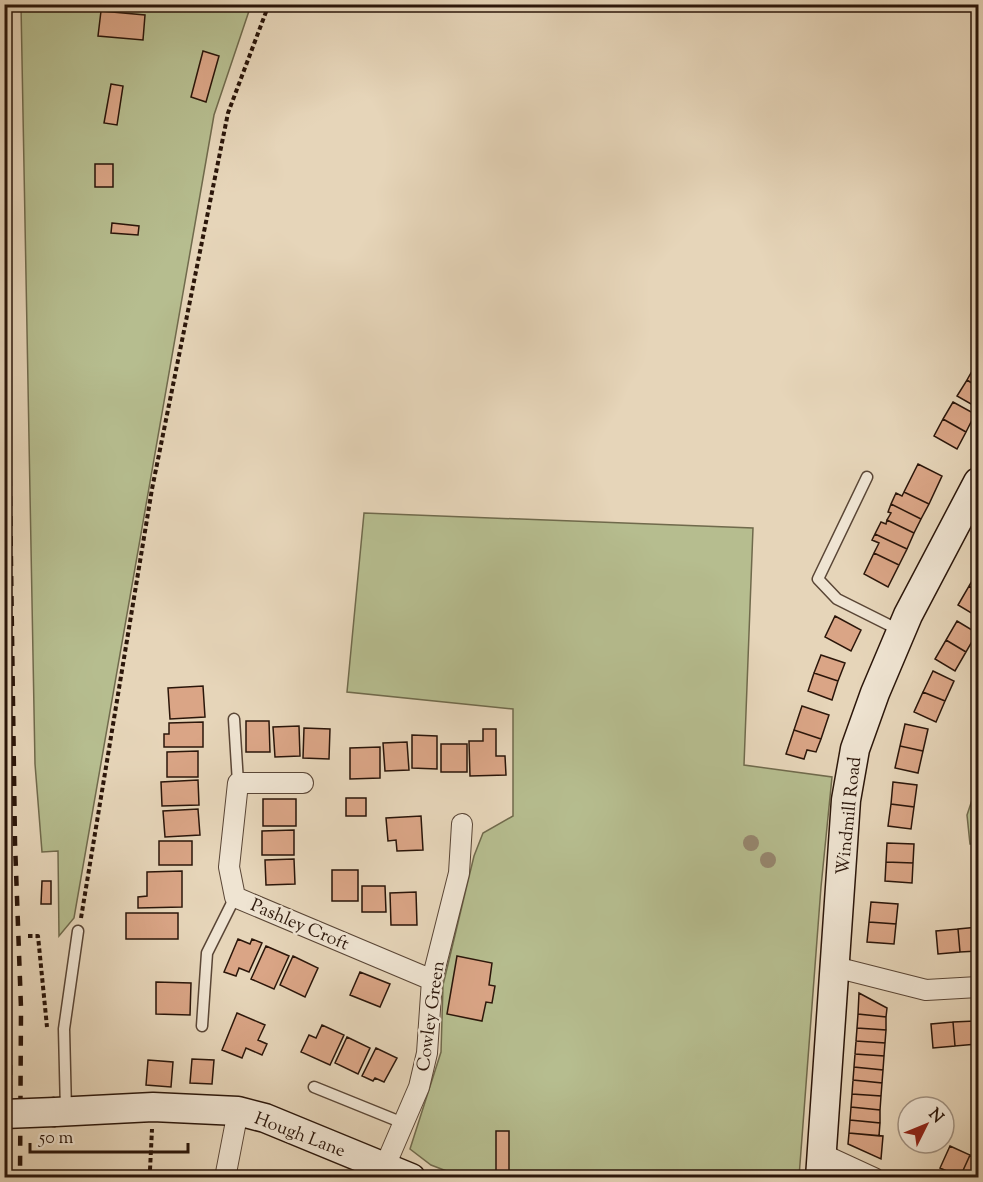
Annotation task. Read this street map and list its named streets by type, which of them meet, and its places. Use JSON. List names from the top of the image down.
{
  "streets": {
    "street": [
      "Windmill Road",
      "Pashley Croft",
      "Cowley Green",
      "Hough Lane"
    ]
  },
  "crossings": [
    ["Pashley Croft", "Cowley Green"],
    ["Cowley Green", "Hough Lane"]
  ],
  "scale_bar": "50 m",
  "north": "top right"
}
